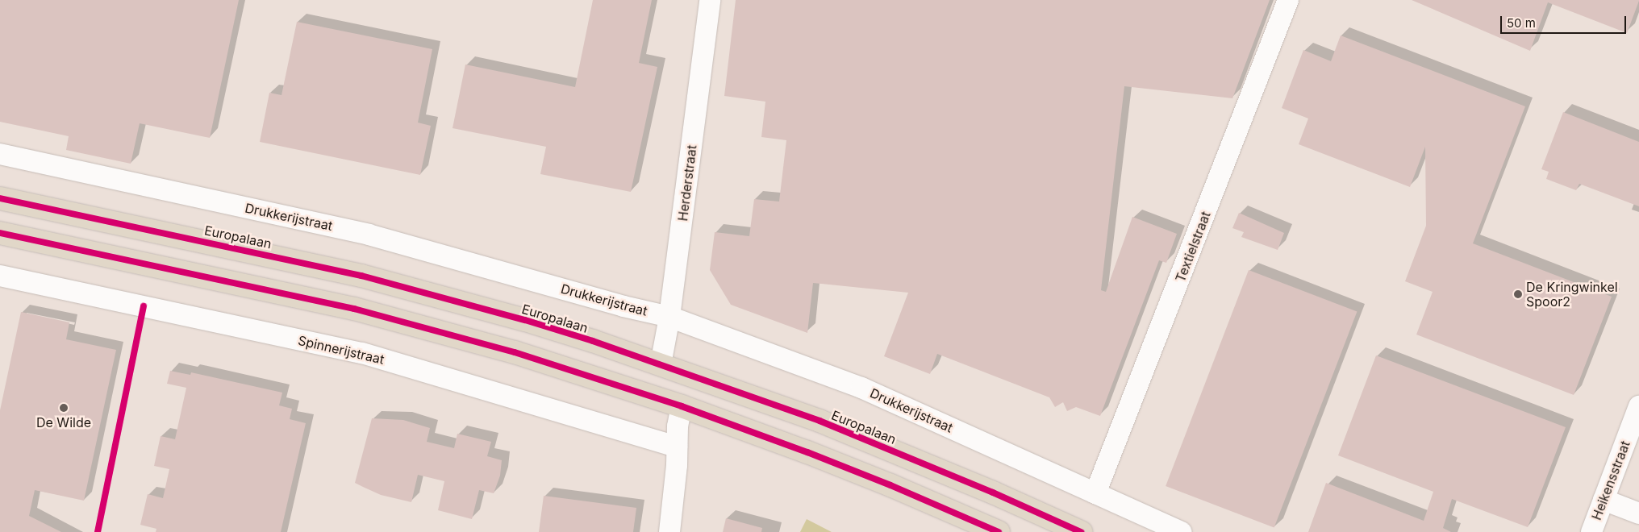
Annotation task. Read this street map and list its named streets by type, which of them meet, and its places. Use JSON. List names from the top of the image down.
{
  "streets": {
    "highway": ["Europalaan"],
    "street": [
      "Herderstraat",
      "Drukkerijstraat",
      "Textielstraat",
      "Spinnerijstraat",
      "Heikensstraat"
    ]
  },
  "crossings": [
    ["Herderstraat", "Drukkerijstraat"],
    ["Herderstraat", "Europalaan"],
    ["Drukkerijstraat", "Textielstraat"]
  ],
  "places": ["De Kringwinkel Spoor2", "De Wilde"],
  "scale_bar": "50 m"
}
